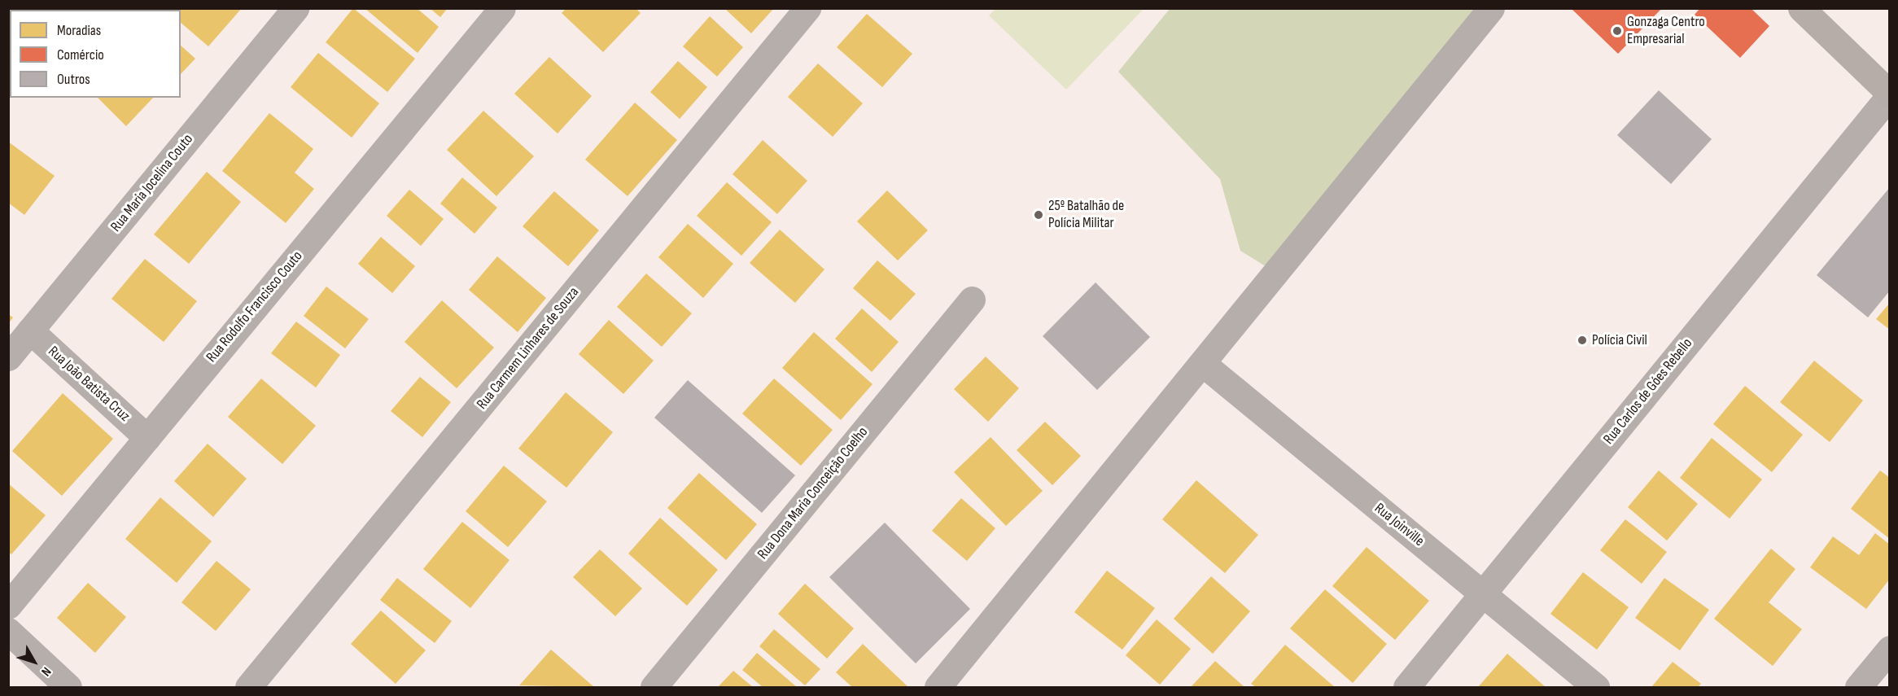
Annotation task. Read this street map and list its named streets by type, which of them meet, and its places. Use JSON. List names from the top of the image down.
{
  "streets": {
    "street": [
      "Rua Maria Jocelina Couto",
      "Rua Rodolfo Francisco Couto",
      "Rua Carmem Linhares de Souza",
      "Rua João Batista Cruz",
      "Rua Carlos de Góes Rebello",
      "Rua Dona Maria Conceição Coelho",
      "Rua Joinville"
    ]
  },
  "crossings": [
    ["Rua Maria Jocelina Couto", "Rua João Batista Cruz"],
    ["Rua Rodolfo Francisco Couto", "Rua João Batista Cruz"],
    ["Rua Carlos de Góes Rebello", "Rua Joinville"]
  ],
  "places": ["Gonzaga Centro Empresarial", "25º Batalhão de Polícia Militar", "Polícia Civil"],
  "legend": ["Moradias", "Comércio", "Outros"],
  "north": "bottom right"
}
